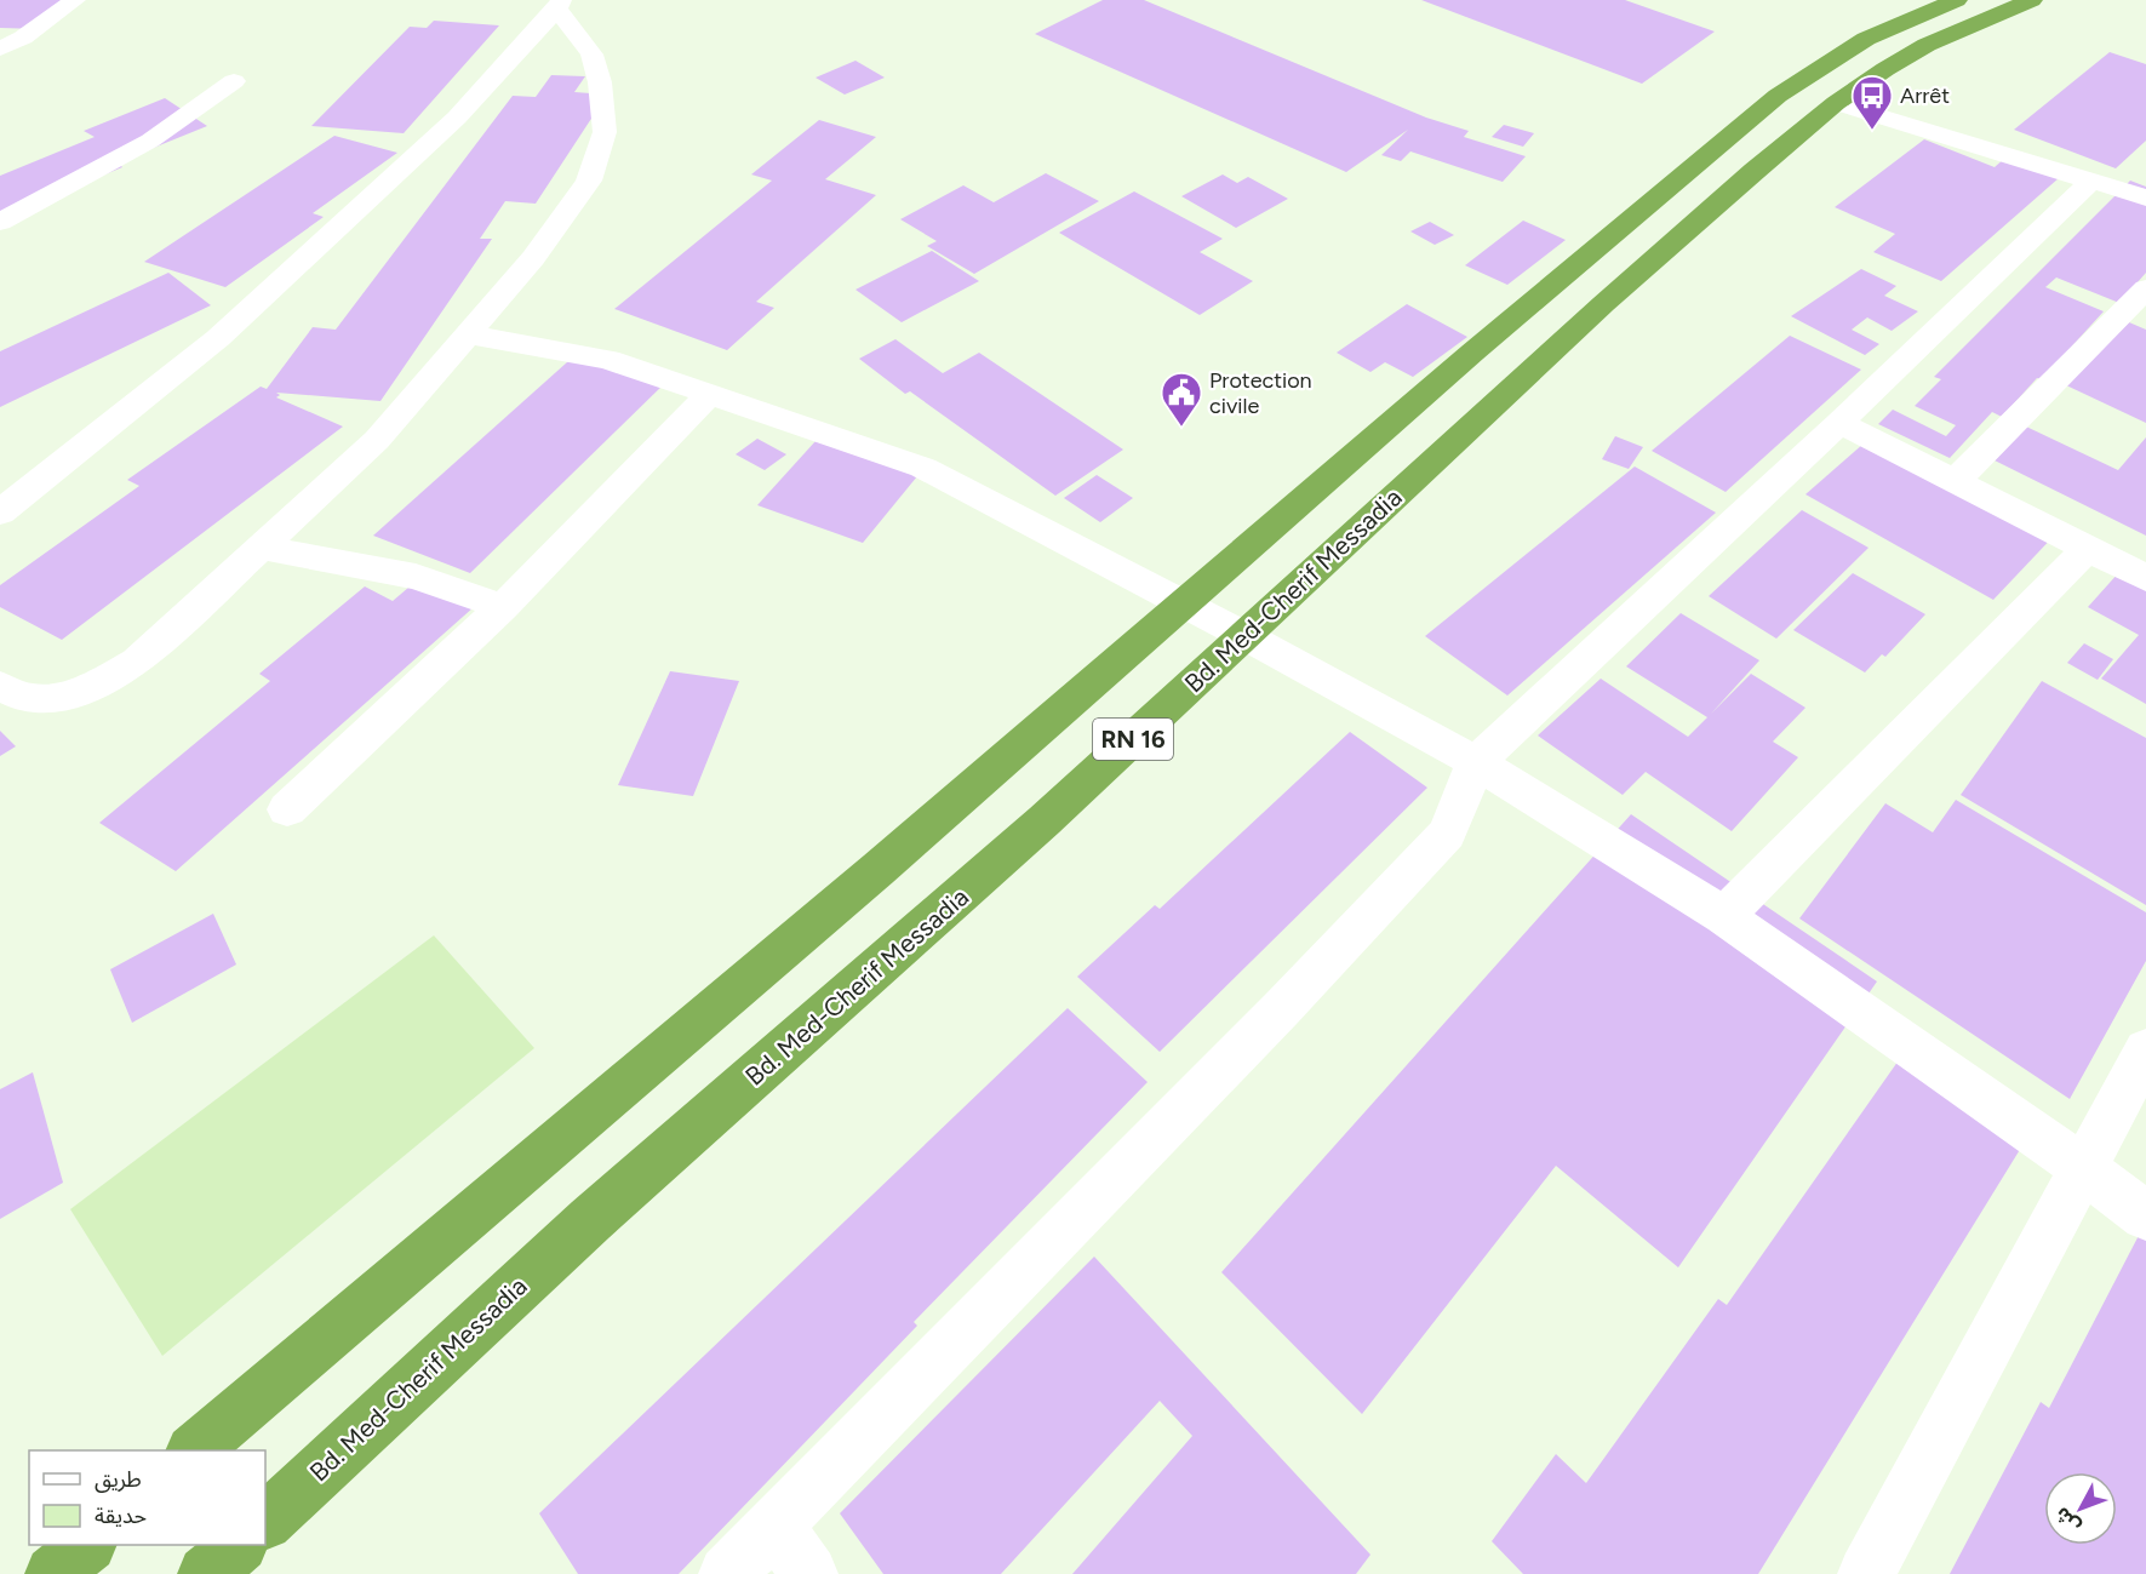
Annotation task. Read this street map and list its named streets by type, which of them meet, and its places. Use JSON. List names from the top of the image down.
{
  "streets": {
    "highway": ["Bd. Med-Cherif Messadia", "RN 16"]
  },
  "places": {
    "bus stop": ["Arrêt"],
    "public building": ["Protection civile"]
  },
  "legend": ["طريق", "حديقة"],
  "north": "bottom left"
}
